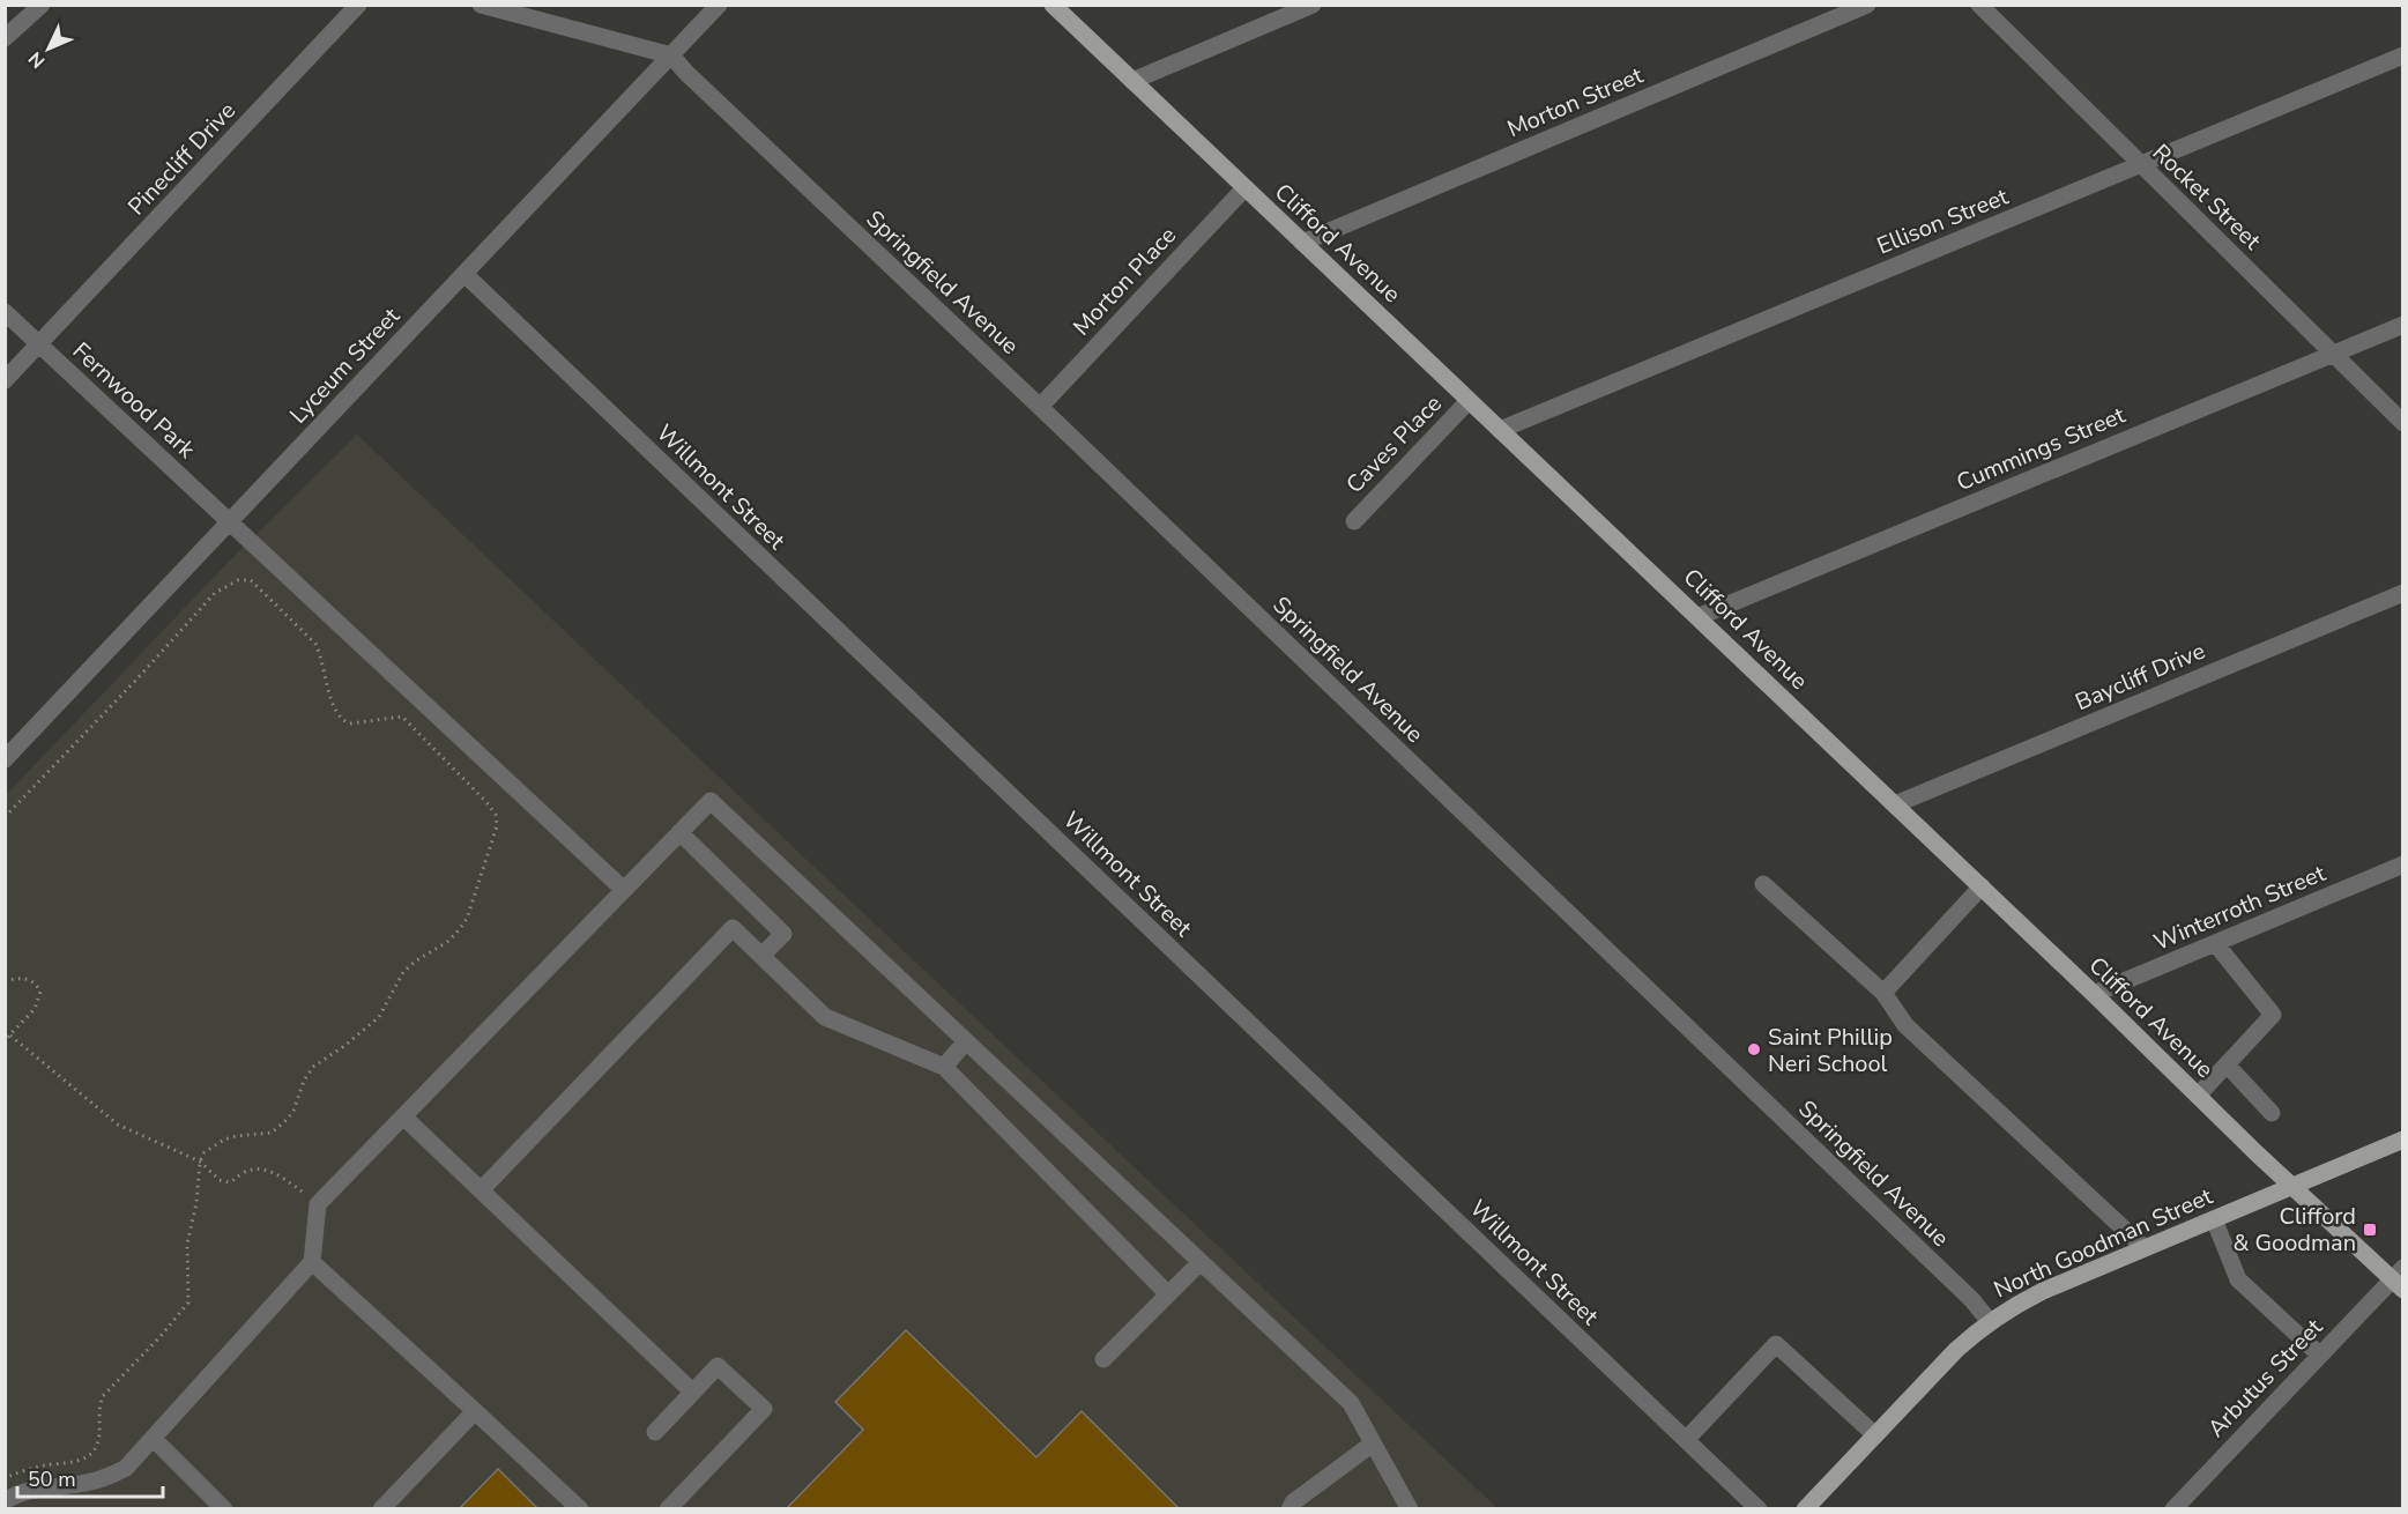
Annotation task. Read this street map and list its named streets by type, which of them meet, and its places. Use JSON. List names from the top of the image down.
{
  "streets": {
    "main road": ["Clifford Avenue", "North Goodman Street"],
    "street": [
      "Morton Street",
      "Pinecliff Drive",
      "Rocket Street",
      "Ellison Street",
      "Morton Place",
      "Springfield Avenue",
      "Lyceum Street",
      "Fernwood Park",
      "Caves Place",
      "Cummings Street",
      "Willmont Street",
      "Baycliff Drive",
      "Winterroth Street",
      "Arbutus Street"
    ]
  },
  "crossings": [
    ["Morton Street", "Clifford Avenue"],
    ["Pinecliff Drive", "Fernwood Park"],
    ["Rocket Street", "Ellison Street"],
    ["Rocket Street", "Cummings Street"],
    ["Ellison Street", "Clifford Avenue"],
    ["Clifford Avenue", "Morton Place"],
    ["Clifford Avenue", "Caves Place"],
    ["Clifford Avenue", "Cummings Street"],
    ["Clifford Avenue", "Baycliff Drive"],
    ["Clifford Avenue", "Winterroth Street"],
    ["Clifford Avenue", "North Goodman Street"],
    ["Clifford Avenue", "Arbutus Street"],
    ["Morton Place", "Springfield Avenue"],
    ["Springfield Avenue", "Lyceum Street"],
    ["Springfield Avenue", "North Goodman Street"],
    ["Lyceum Street", "Fernwood Park"],
    ["Lyceum Street", "Willmont Street"]
  ],
  "places": {
    "other": ["Saint Phillip Neri School"],
    "transit": ["Clifford & Goodman"]
  },
  "scale_bar": "50 m",
  "north": "bottom left"
}
